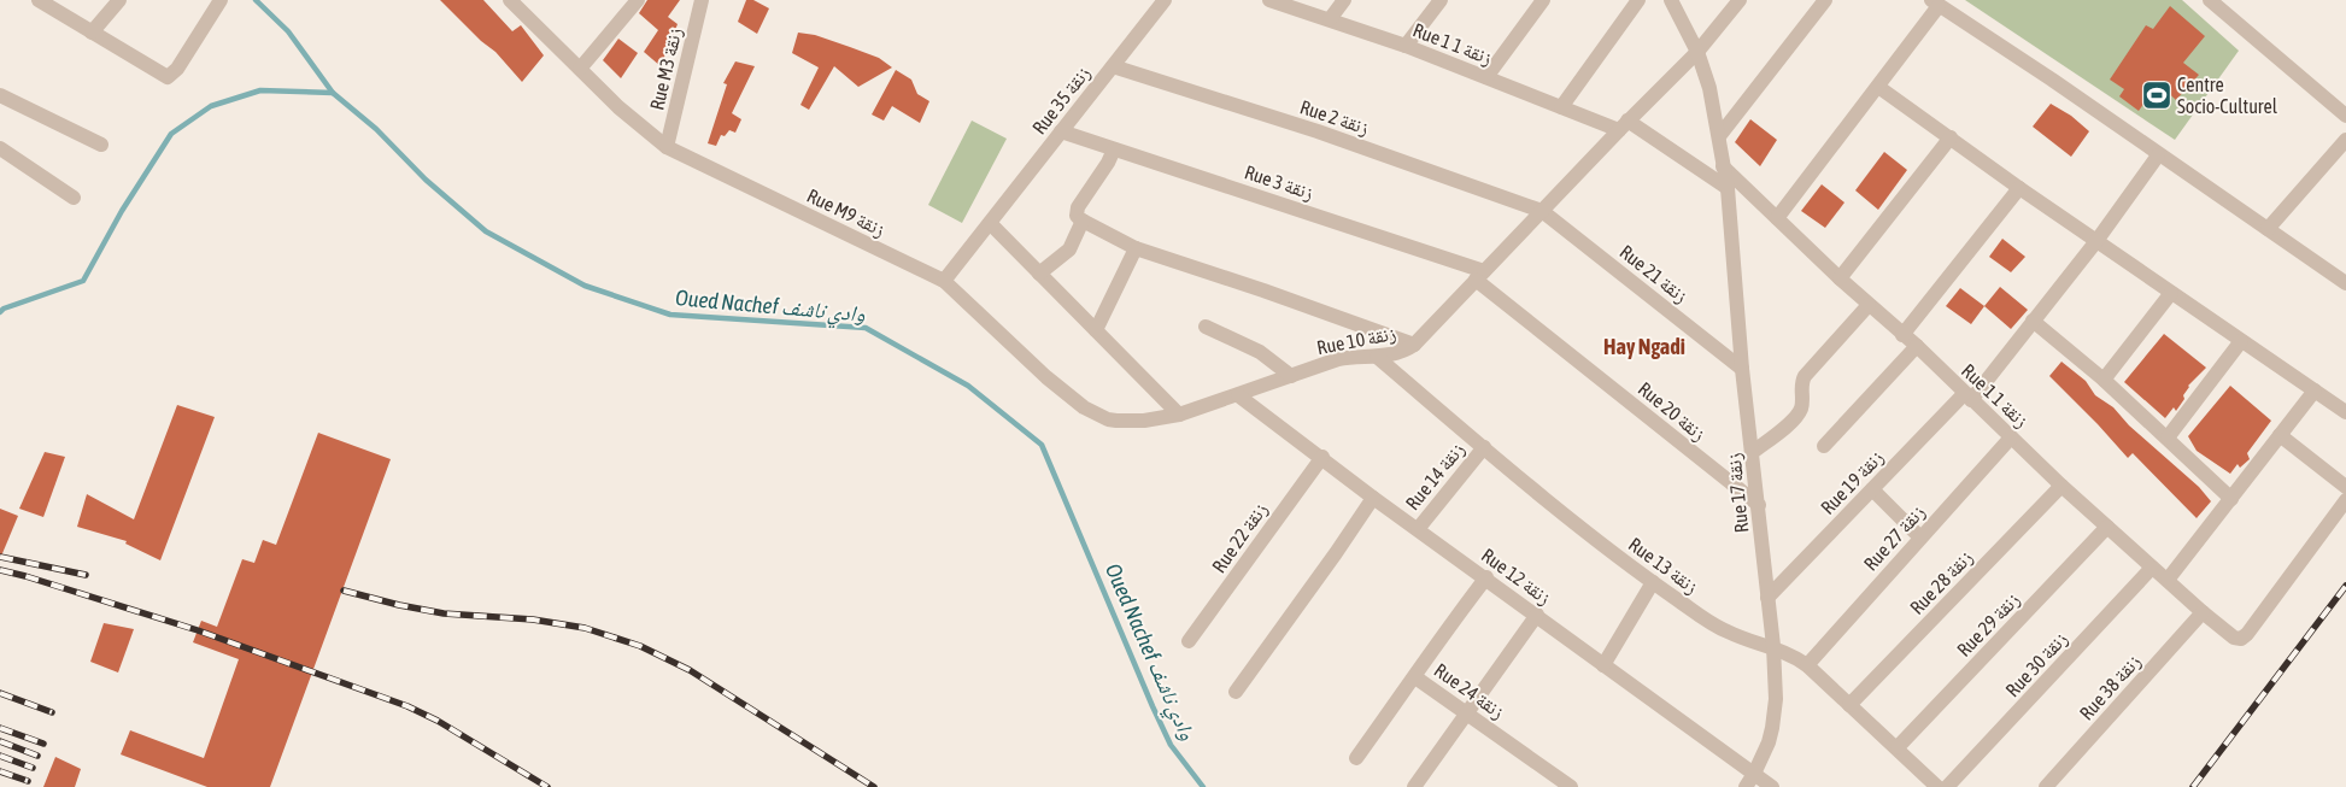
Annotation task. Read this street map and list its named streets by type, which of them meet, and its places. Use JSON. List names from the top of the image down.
{
  "streets": {
    "street": [
      "Rue 1 زنقة 1",
      "Rue M3 زنقة",
      "Rue 35 زنقة",
      "Rue 2 زنقة",
      "Rue 3 زنقة",
      "Rue M9 زنقة",
      "Rue 21 زنقة",
      "Rue 10 زنقة",
      "Rue 20 زنقة",
      "Rue 14 زنقة",
      "Rue 19 زنقة",
      "Rue 17 زنقة",
      "Rue 22 زنقة",
      "Rue 27 زنقة",
      "Rue 13 زنقة",
      "Rue 12 زنقة",
      "Rue 28 زنقة",
      "Rue 29 زنقة",
      "Rue 30 زنقة",
      "Rue 38 زنقة",
      "Rue 24 زنقة"
    ]
  },
  "crossings": [
    ["Rue 1 زنقة 1", "Rue 10 زنقة"],
    ["Rue 1 زنقة 1", "Rue 19 زنقة"],
    ["Rue 1 زنقة 1", "Rue 17 زنقة"],
    ["Rue 1 زنقة 1", "Rue 27 زنقة"],
    ["Rue 1 زنقة 1", "Rue 28 زنقة"],
    ["Rue 1 زنقة 1", "Rue 29 زنقة"],
    ["Rue 1 زنقة 1", "Rue 30 زنقة"],
    ["Rue 1 زنقة 1", "Rue 38 زنقة"],
    ["Rue M3 زنقة", "Rue M9 زنقة"],
    ["Rue 35 زنقة", "Rue 2 زنقة"],
    ["Rue 35 زنقة", "Rue 3 زنقة"],
    ["Rue 35 زنقة", "Rue M9 زنقة"],
    ["Rue 2 زنقة", "Rue 21 زنقة"],
    ["Rue 2 زنقة", "Rue 10 زنقة"],
    ["Rue 3 زنقة", "Rue 10 زنقة"],
    ["Rue 3 زنقة", "Rue 20 زنقة"],
    ["Rue M9 زنقة", "Rue 10 زنقة"],
    ["Rue 21 زنقة", "Rue 10 زنقة"],
    ["Rue 21 زنقة", "Rue 17 زنقة"],
    ["Rue 10 زنقة", "Rue 20 زنقة"],
    ["Rue 10 زنقة", "Rue 17 زنقة"],
    ["Rue 10 زنقة", "Rue 13 زنقة"],
    ["Rue 10 زنقة", "Rue 12 زنقة"],
    ["Rue 20 زنقة", "Rue 17 زنقة"],
    ["Rue 14 زنقة", "Rue 13 زنقة"],
    ["Rue 14 زنقة", "Rue 12 زنقة"],
    ["Rue 19 زنقة", "Rue 17 زنقة"],
    ["Rue 17 زنقة", "Rue 13 زنقة"],
    ["Rue 17 زنقة", "Rue 12 زنقة"],
    ["Rue 22 زنقة", "Rue 12 زنقة"],
    ["Rue 27 زنقة", "Rue 13 زنقة"],
    ["Rue 13 زنقة", "Rue 28 زنقة"],
    ["Rue 13 زنقة", "Rue 29 زنقة"],
    ["Rue 12 زنقة", "Rue 24 زنقة"]
  ],
  "districts": ["Hay Ngadi"],
  "water": ["Oued Nachef وادي ناشف"],
  "places": {
    "sports": ["Centre Socio-Culturel"]
  }
}
